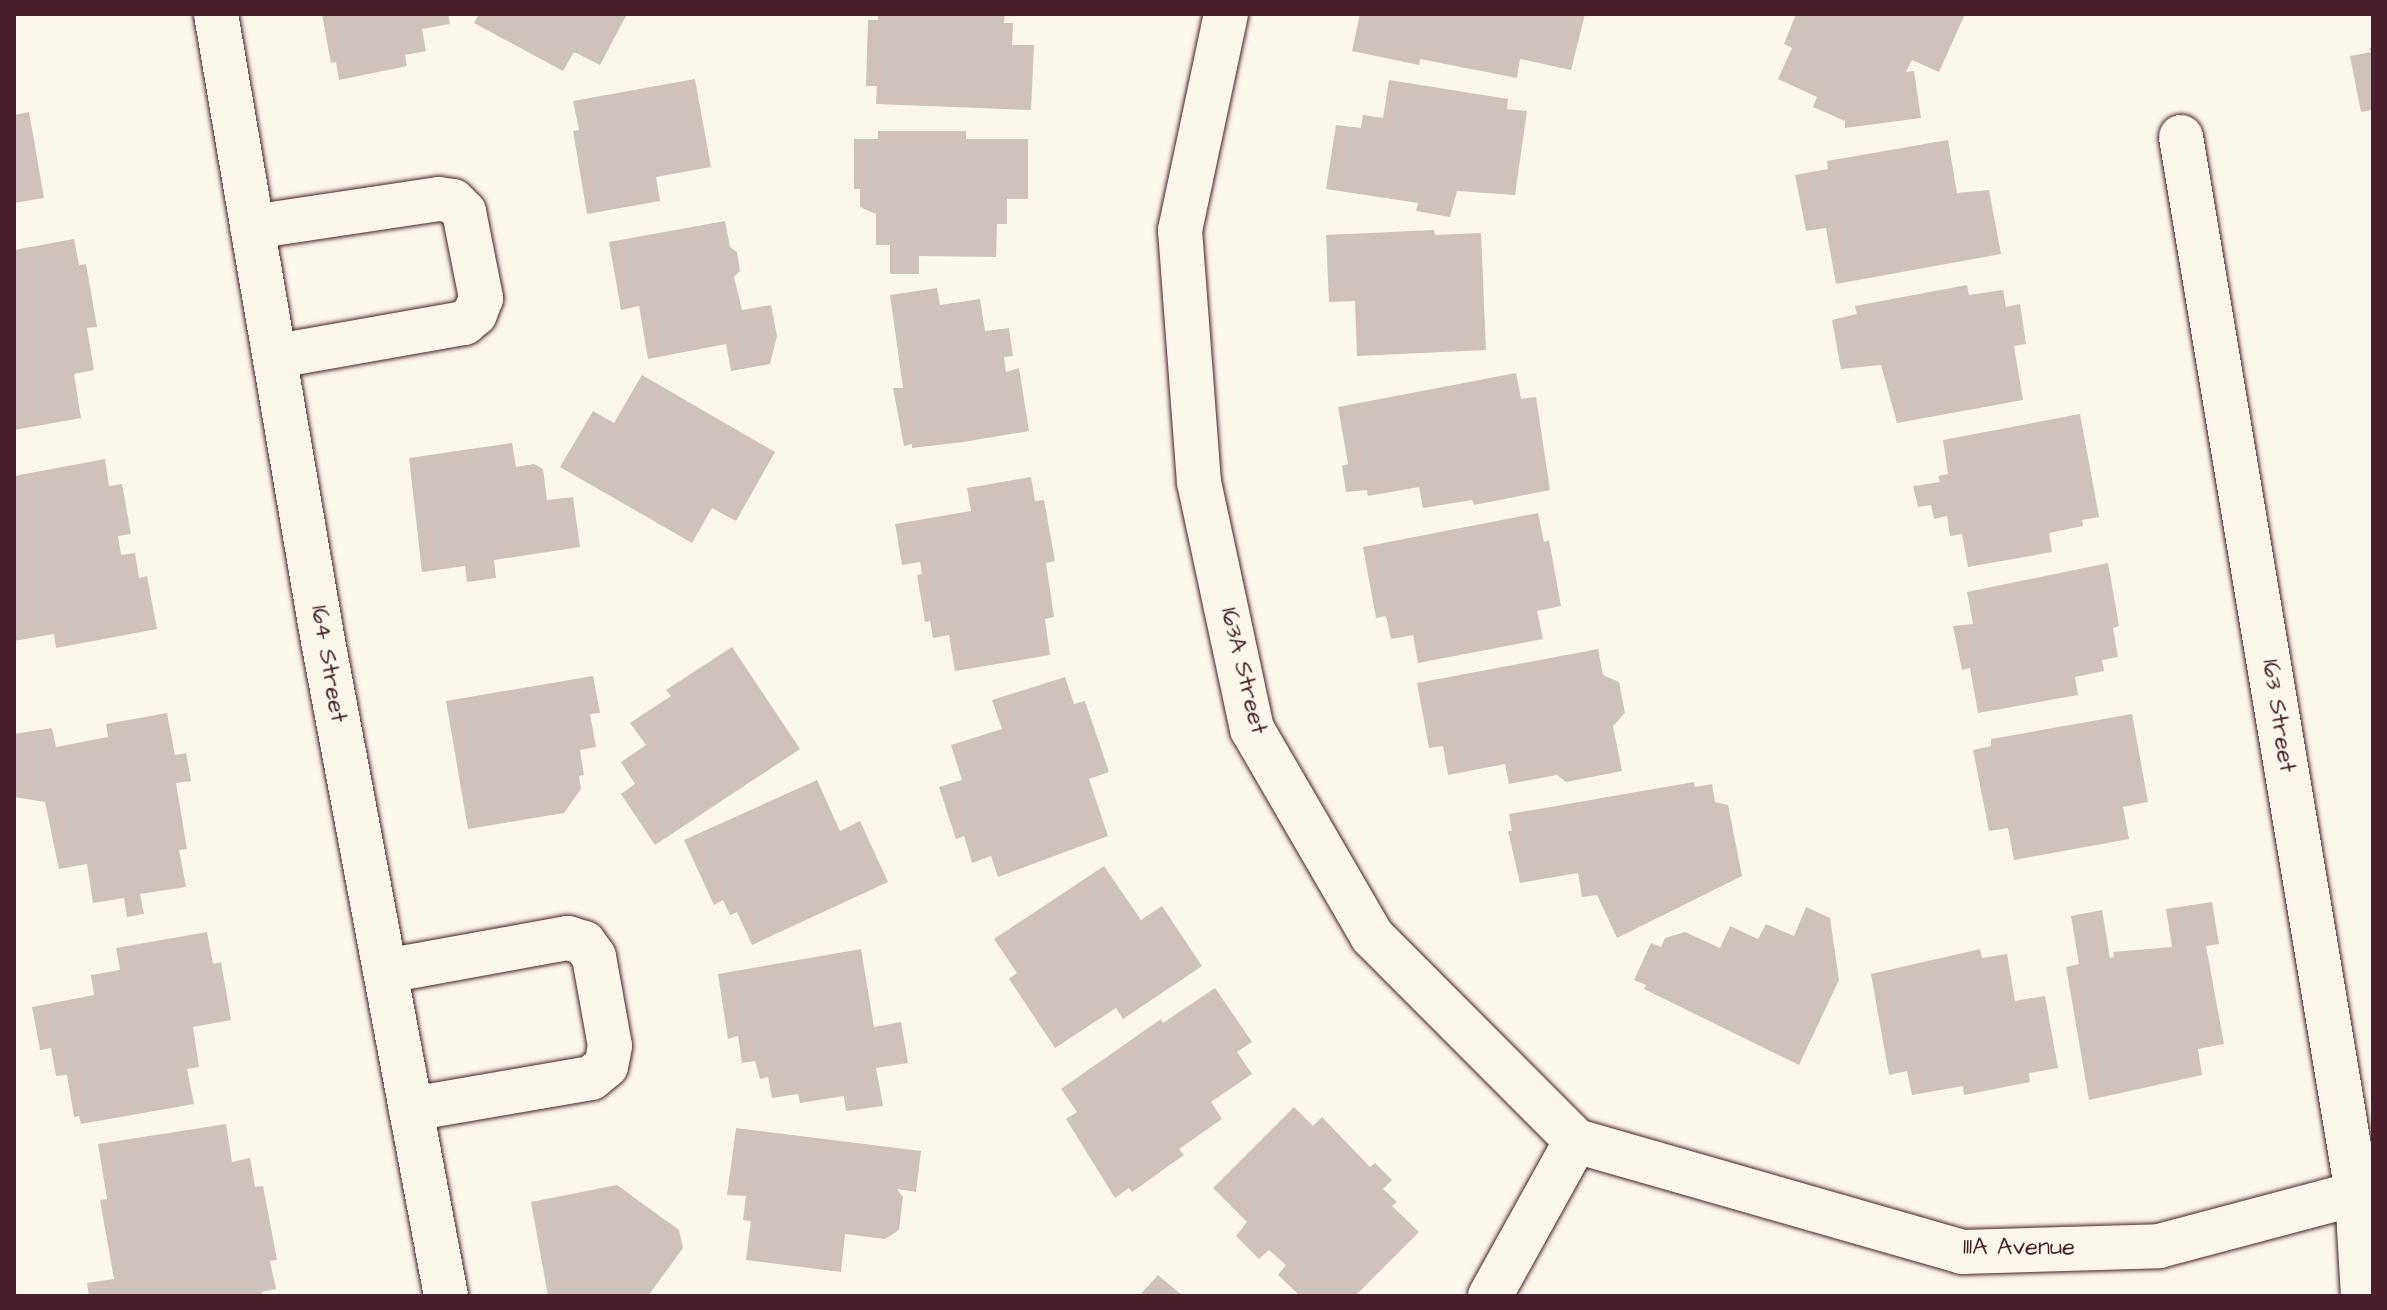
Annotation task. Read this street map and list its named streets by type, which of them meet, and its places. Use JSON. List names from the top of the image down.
{
  "streets": {
    "street": [
      "164 Street",
      "163A Street",
      "163 Street",
      "111A Avenue"
    ]
  },
  "crossings": [
    ["163A Street", "111A Avenue"],
    ["163 Street", "111A Avenue"]
  ]
}
